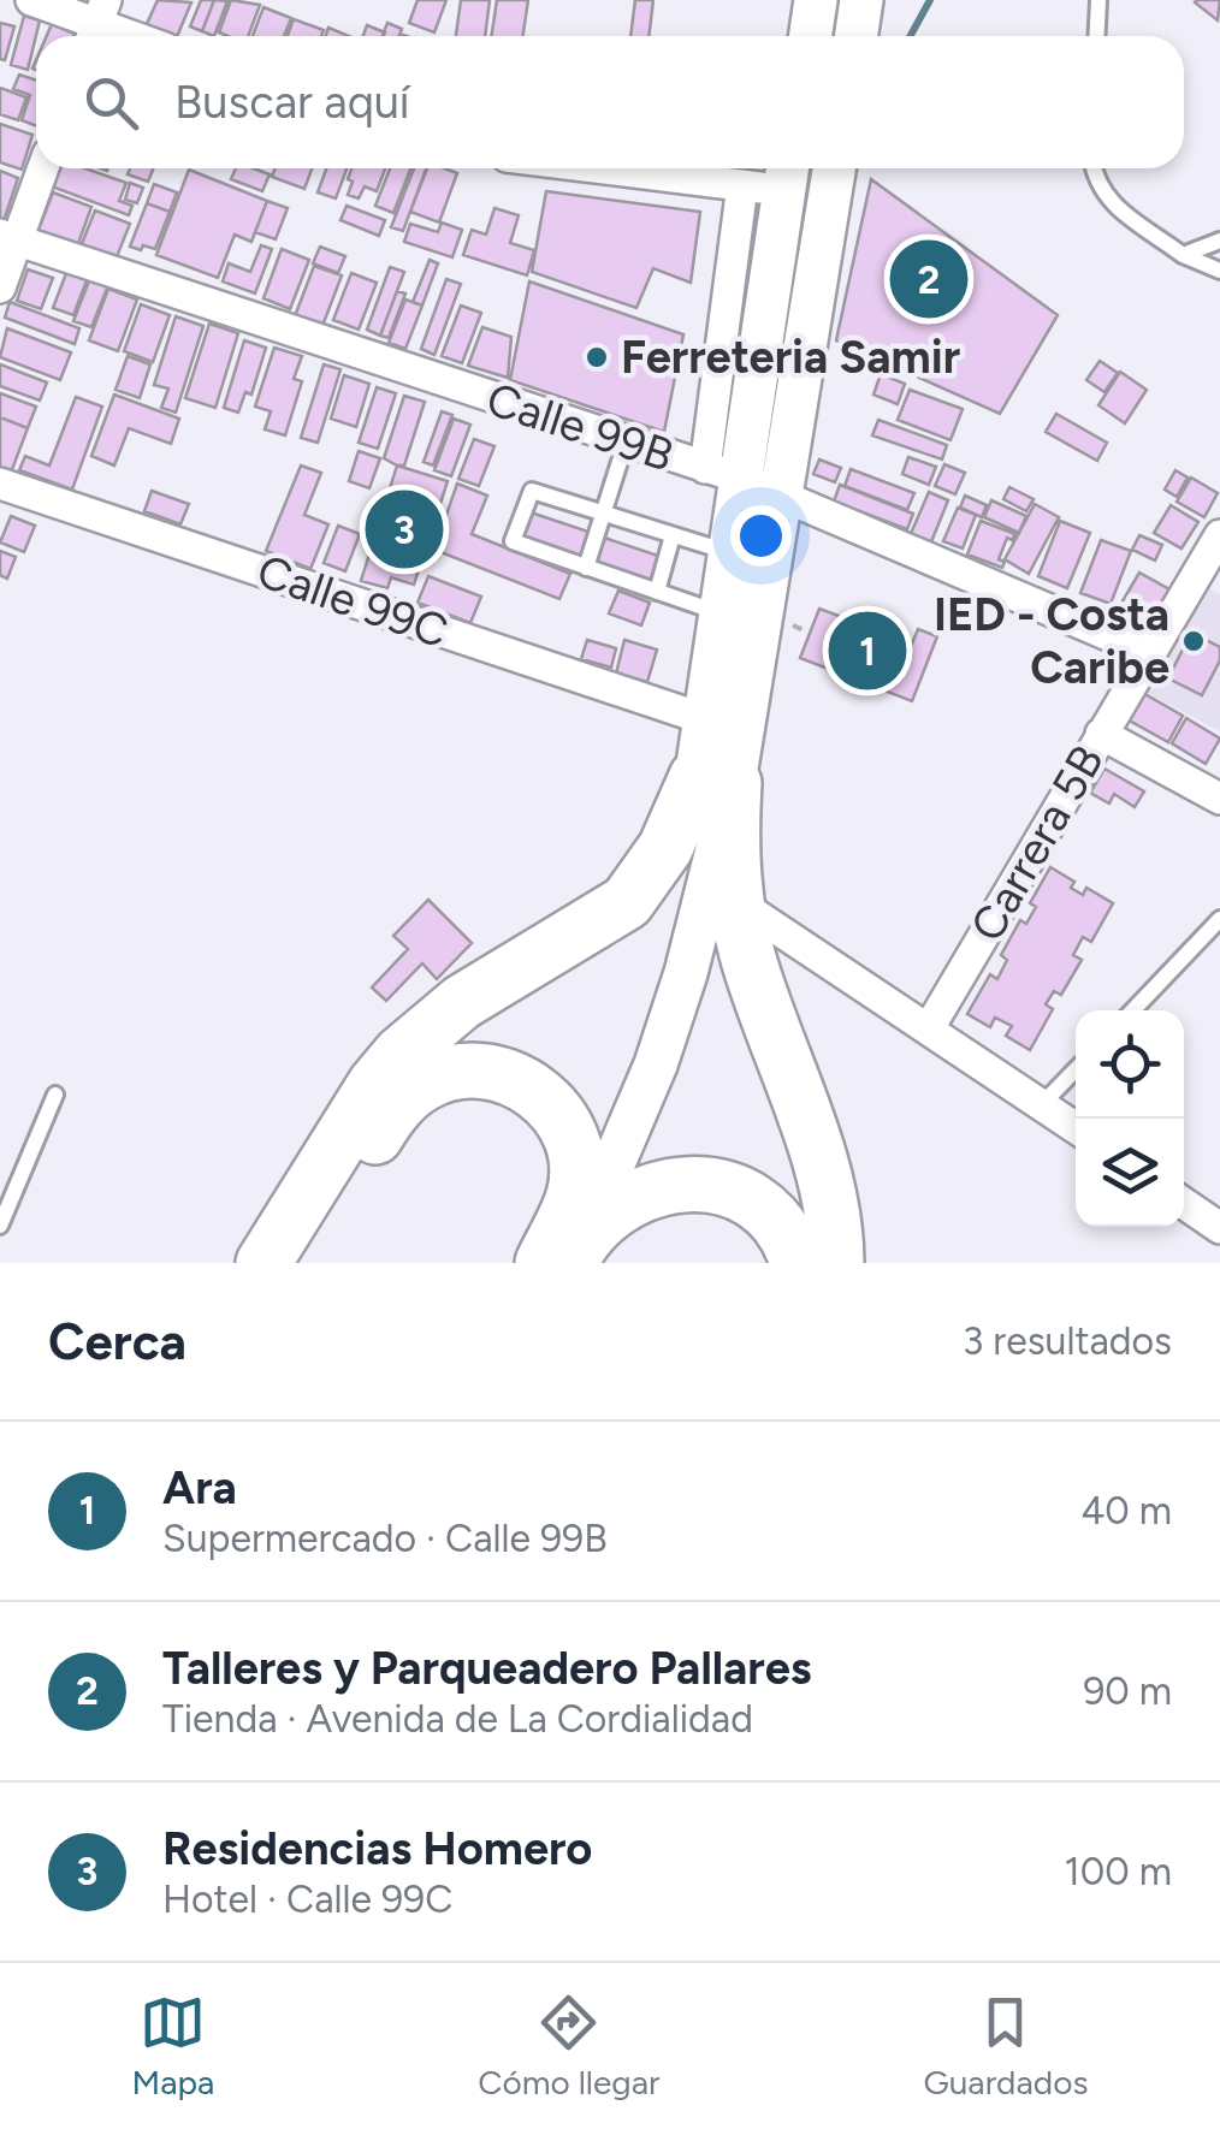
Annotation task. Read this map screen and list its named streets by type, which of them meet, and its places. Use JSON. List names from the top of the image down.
{
  "streets": {
    "street": ["Calle 99B", "Calle 99C", "Carrera 5B"]
  },
  "crossings": [
    ["Calle 99B", "Carrera 5B"]
  ],
  "places": ["Ferreteria Samir", "IED - Costa Caribe"],
  "page": {
    "search": "Buscar aquí",
    "pins": ["2", "3", "1"],
    "heading": ["Cerca", "3 resultados"],
    "list": [
      {
        "mark": "1",
        "name": "Ara",
        "note": "Supermercado · Calle 99B",
        "value": "40 m"
      },
      {
        "mark": "2",
        "name": "Talleres y Parqueadero Pallares",
        "note": "Tienda · Avenida de La Cordialidad",
        "value": "90 m"
      },
      {
        "mark": "3",
        "name": "Residencias Homero",
        "note": "Hotel · Calle 99C",
        "value": "100 m"
      }
    ],
    "nav": ["Mapa", "Cómo llegar", "Guardados"]
  }
}
